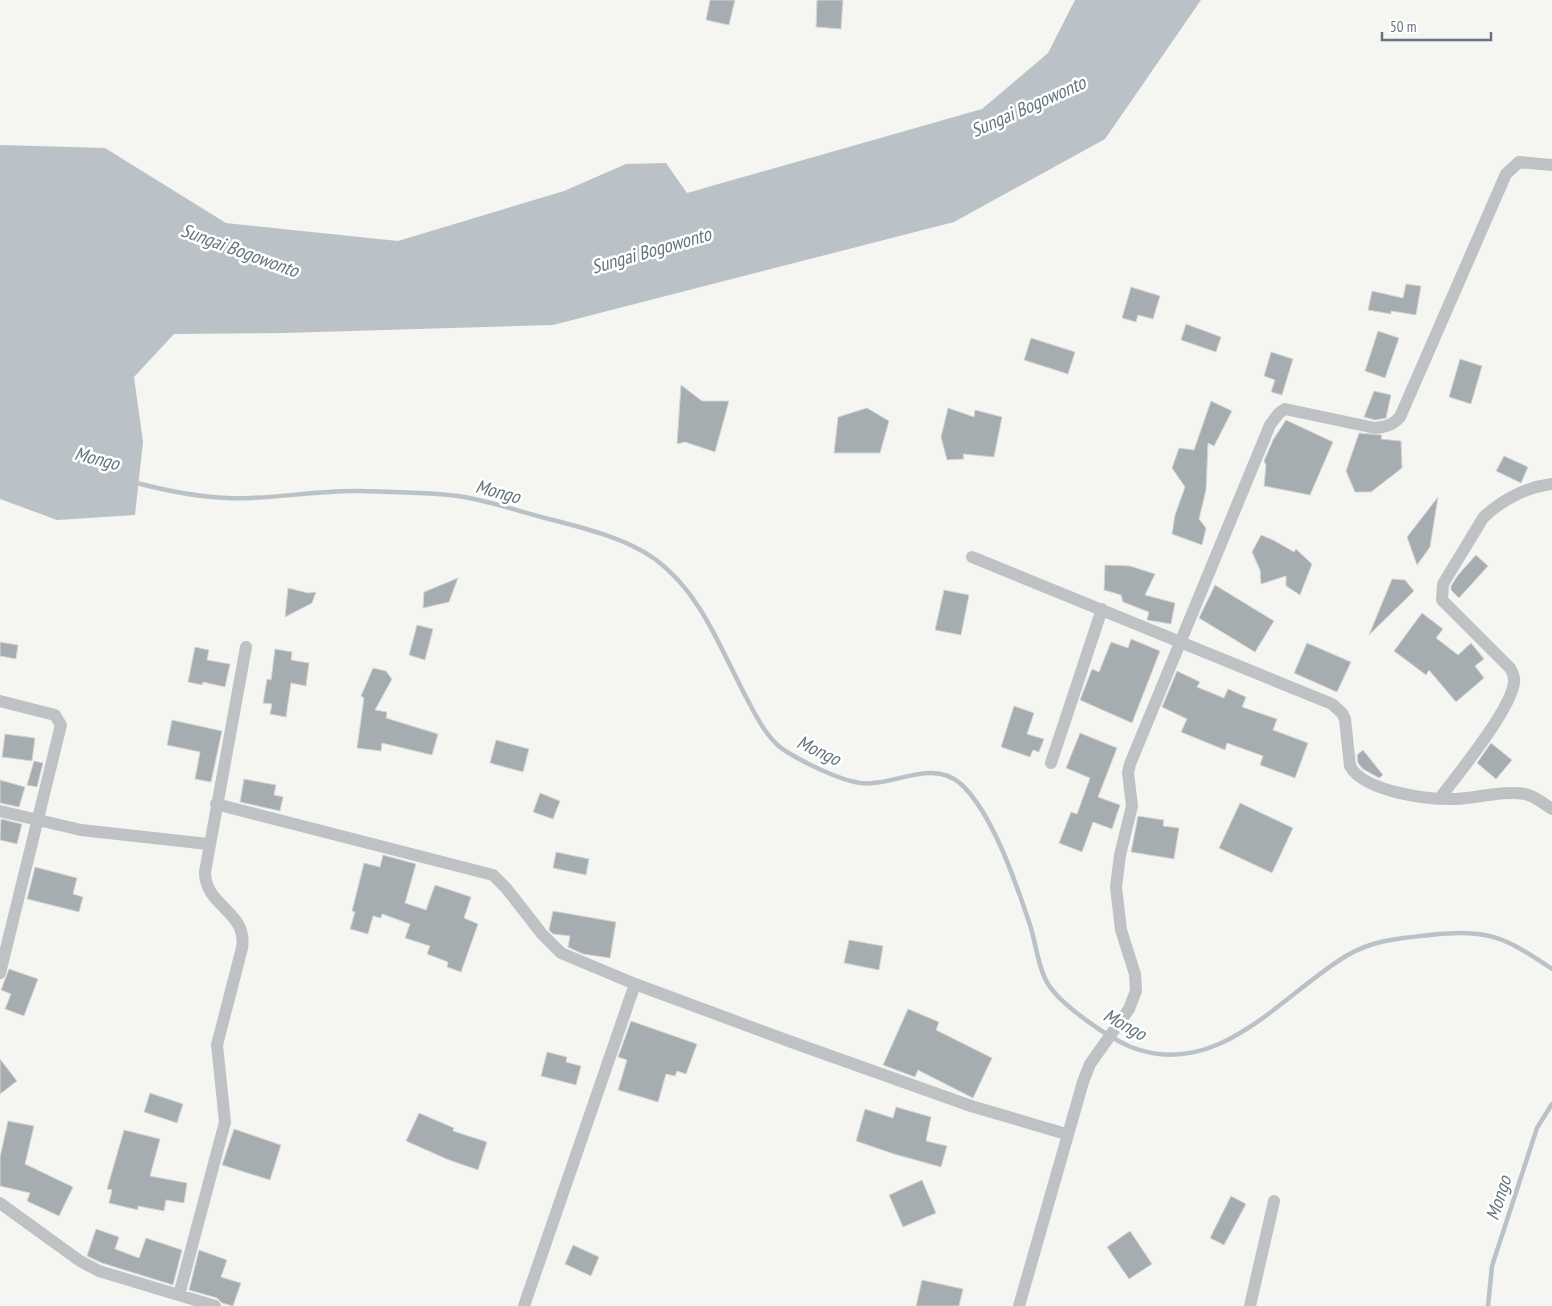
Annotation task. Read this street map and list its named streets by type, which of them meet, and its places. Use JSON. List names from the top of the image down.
{
  "water": ["Sungai Bogowonto", "Mongo"],
  "scale_bar": "50 m"
}
